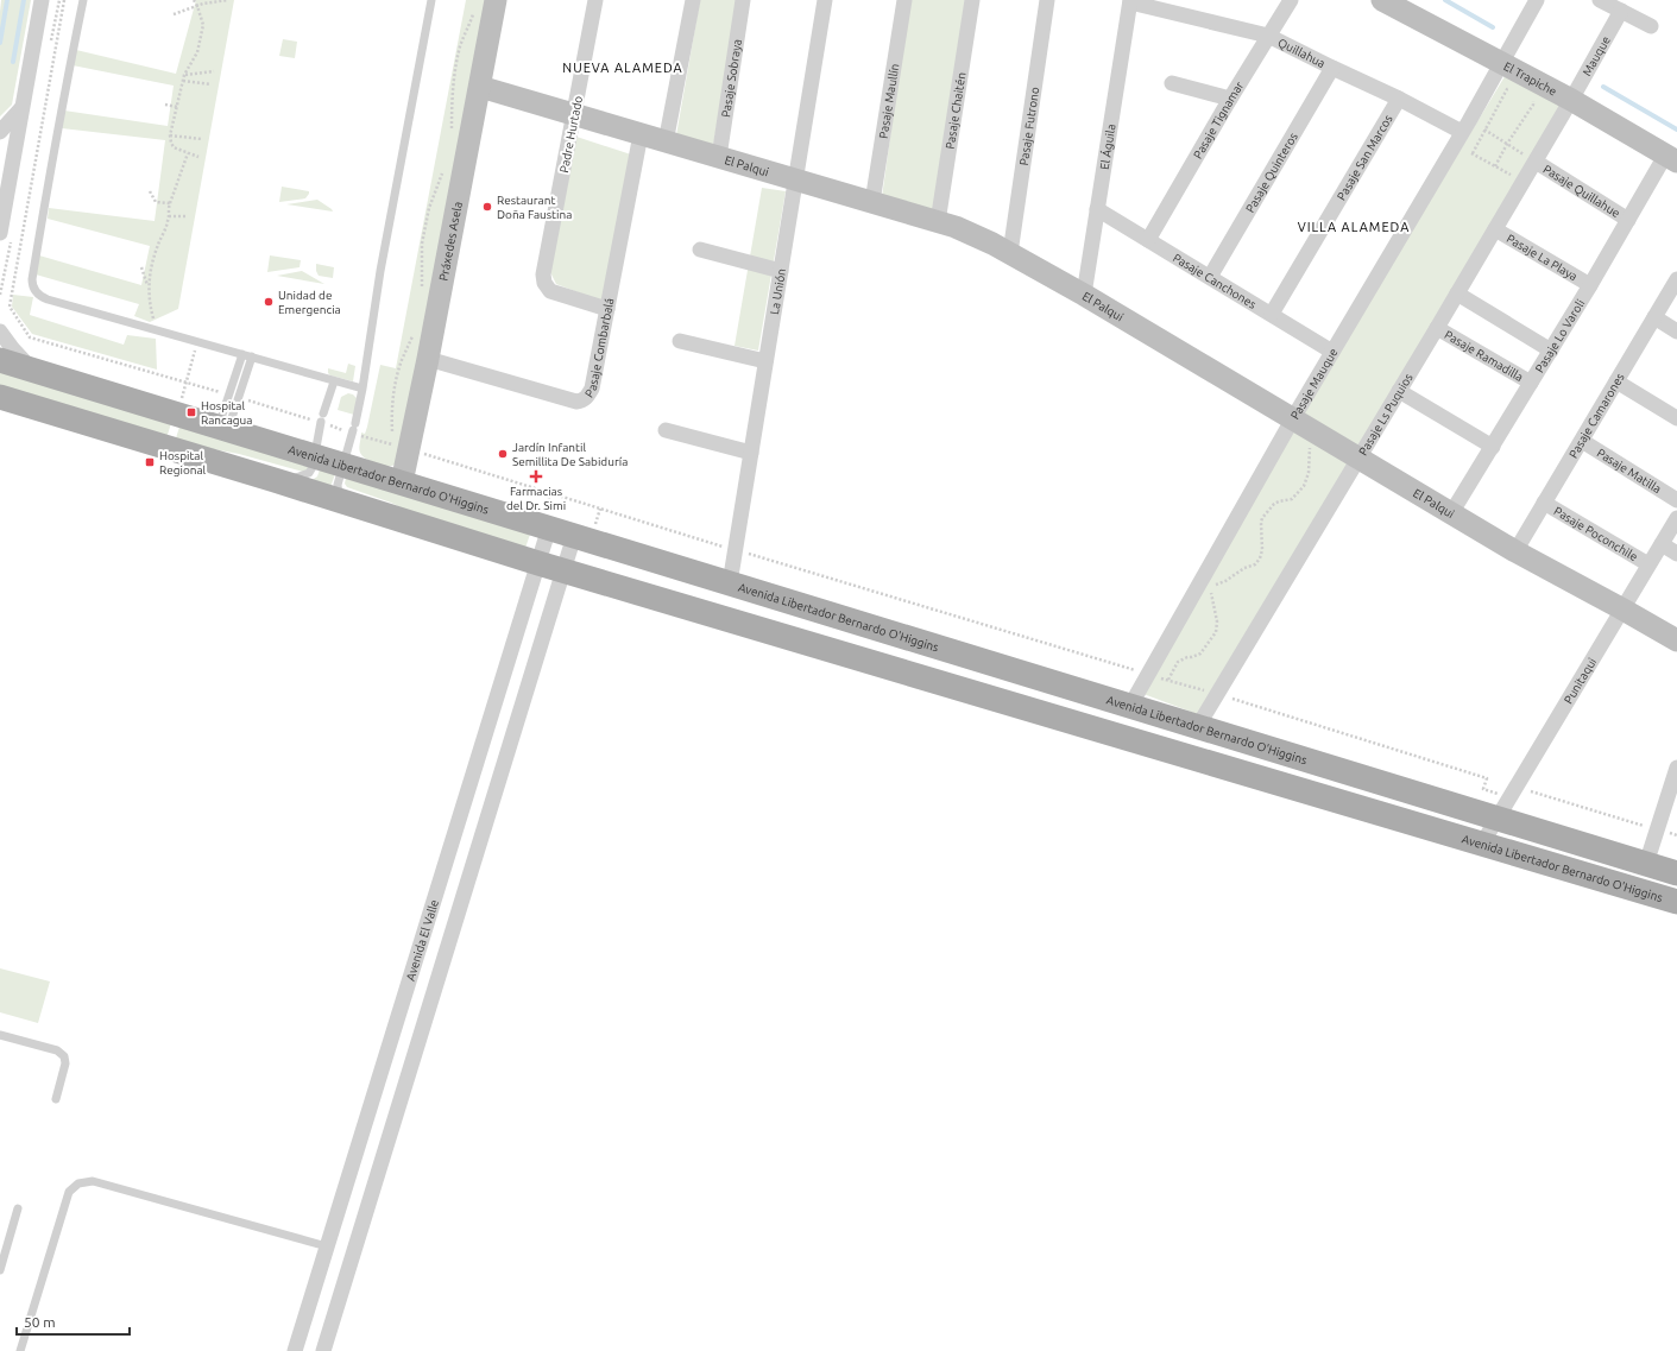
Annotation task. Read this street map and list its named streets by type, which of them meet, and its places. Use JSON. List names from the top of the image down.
{
  "streets": {
    "main road": ["Avenida Libertador Bernardo O'Higgins"],
    "street": [
      "Quillahua",
      "Mauque",
      "Pasaje Sobraya",
      "El Trapiche",
      "Pasaje Maullín",
      "Pasaje Chaitén",
      "Pasaje Tignamar",
      "Pasaje Futrono",
      "Padre Hurtado",
      "El Águila",
      "Pasaje San Marcos",
      "El Palqui",
      "Pasaje Quinteros",
      "Pasaje Quillahue",
      "Práxedes Asela",
      "Pasaje La Playa",
      "Pasaje Canchones",
      "La Unión",
      "Pasaje Lo Varoli",
      "Pasaje Combarbalá",
      "Pasaje Ramadilla",
      "Pasaje Mauque",
      "Pasaje Ls Puquios",
      "Pasaje Camarones",
      "Pasaje Matilla",
      "Pasaje Poconchile",
      "Punitaqui",
      "Avenida El Valle"
    ]
  },
  "crossings": [
    ["Quillahua", "Pasaje Tignamar"],
    ["Quillahua", "El Águila"],
    ["Quillahua", "Pasaje San Marcos"],
    ["Quillahua", "Pasaje Quinteros"],
    ["Quillahua", "Pasaje Mauque"],
    ["Mauque", "El Trapiche"],
    ["Mauque", "Pasaje Ls Puquios"],
    ["Pasaje Sobraya", "El Palqui"],
    ["El Trapiche", "Pasaje Lo Varoli"],
    ["El Trapiche", "Pasaje Mauque"],
    ["El Trapiche", "Pasaje Ls Puquios"],
    ["Pasaje Maullín", "El Palqui"],
    ["Pasaje Chaitén", "El Palqui"],
    ["Pasaje Tignamar", "Pasaje Canchones"],
    ["Pasaje Futrono", "El Palqui"],
    ["Padre Hurtado", "El Palqui"],
    ["Padre Hurtado", "Pasaje Combarbalá"],
    ["El Águila", "El Palqui"],
    ["El Águila", "Pasaje Canchones"],
    ["Pasaje San Marcos", "Pasaje Canchones"],
    ["El Palqui", "Práxedes Asela"],
    ["El Palqui", "La Unión"],
    ["El Palqui", "Pasaje Lo Varoli"],
    ["El Palqui", "Pasaje Combarbalá"],
    ["El Palqui", "Pasaje Mauque"],
    ["El Palqui", "Pasaje Ls Puquios"],
    ["El Palqui", "Pasaje Camarones"],
    ["El Palqui", "Punitaqui"],
    ["Pasaje Quinteros", "Pasaje Canchones"],
    ["Pasaje Quillahue", "Pasaje Lo Varoli"],
    ["Pasaje Quillahue", "Pasaje Ls Puquios"],
    ["Práxedes Asela", "Pasaje Combarbalá"],
    ["Práxedes Asela", "Avenida Libertador Bernardo O'Higgins"],
    ["Pasaje La Playa", "Pasaje Lo Varoli"],
    ["Pasaje La Playa", "Pasaje Ls Puquios"],
    ["Pasaje Canchones", "Pasaje Mauque"],
    ["La Unión", "Avenida Libertador Bernardo O'Higgins"],
    ["Pasaje Lo Varoli", "Pasaje Ramadilla"],
    ["Pasaje Ramadilla", "Pasaje Ls Puquios"],
    ["Pasaje Mauque", "Avenida Libertador Bernardo O'Higgins"],
    ["Pasaje Ls Puquios", "Avenida Libertador Bernardo O'Higgins"],
    ["Pasaje Camarones", "Pasaje Matilla"],
    ["Pasaje Camarones", "Pasaje Poconchile"],
    ["Avenida Libertador Bernardo O'Higgins", "Punitaqui"],
    ["Avenida Libertador Bernardo O'Higgins", "Avenida El Valle"],
    ["Pasaje Poconchile", "Punitaqui"]
  ],
  "districts": ["NUEVA ALAMEDA", "VILLA ALAMEDA"],
  "places": {
    "other": ["Restaurant Doña Faustina", "Unidad de Emergencia", "Jardín Infantil Semillita De Sabiduría"],
    "transit": ["Hospital Rancagua", "Hospital Regional"],
    "health": ["Farmacias del Dr. Simi"]
  },
  "scale_bar": "50 m"
}
